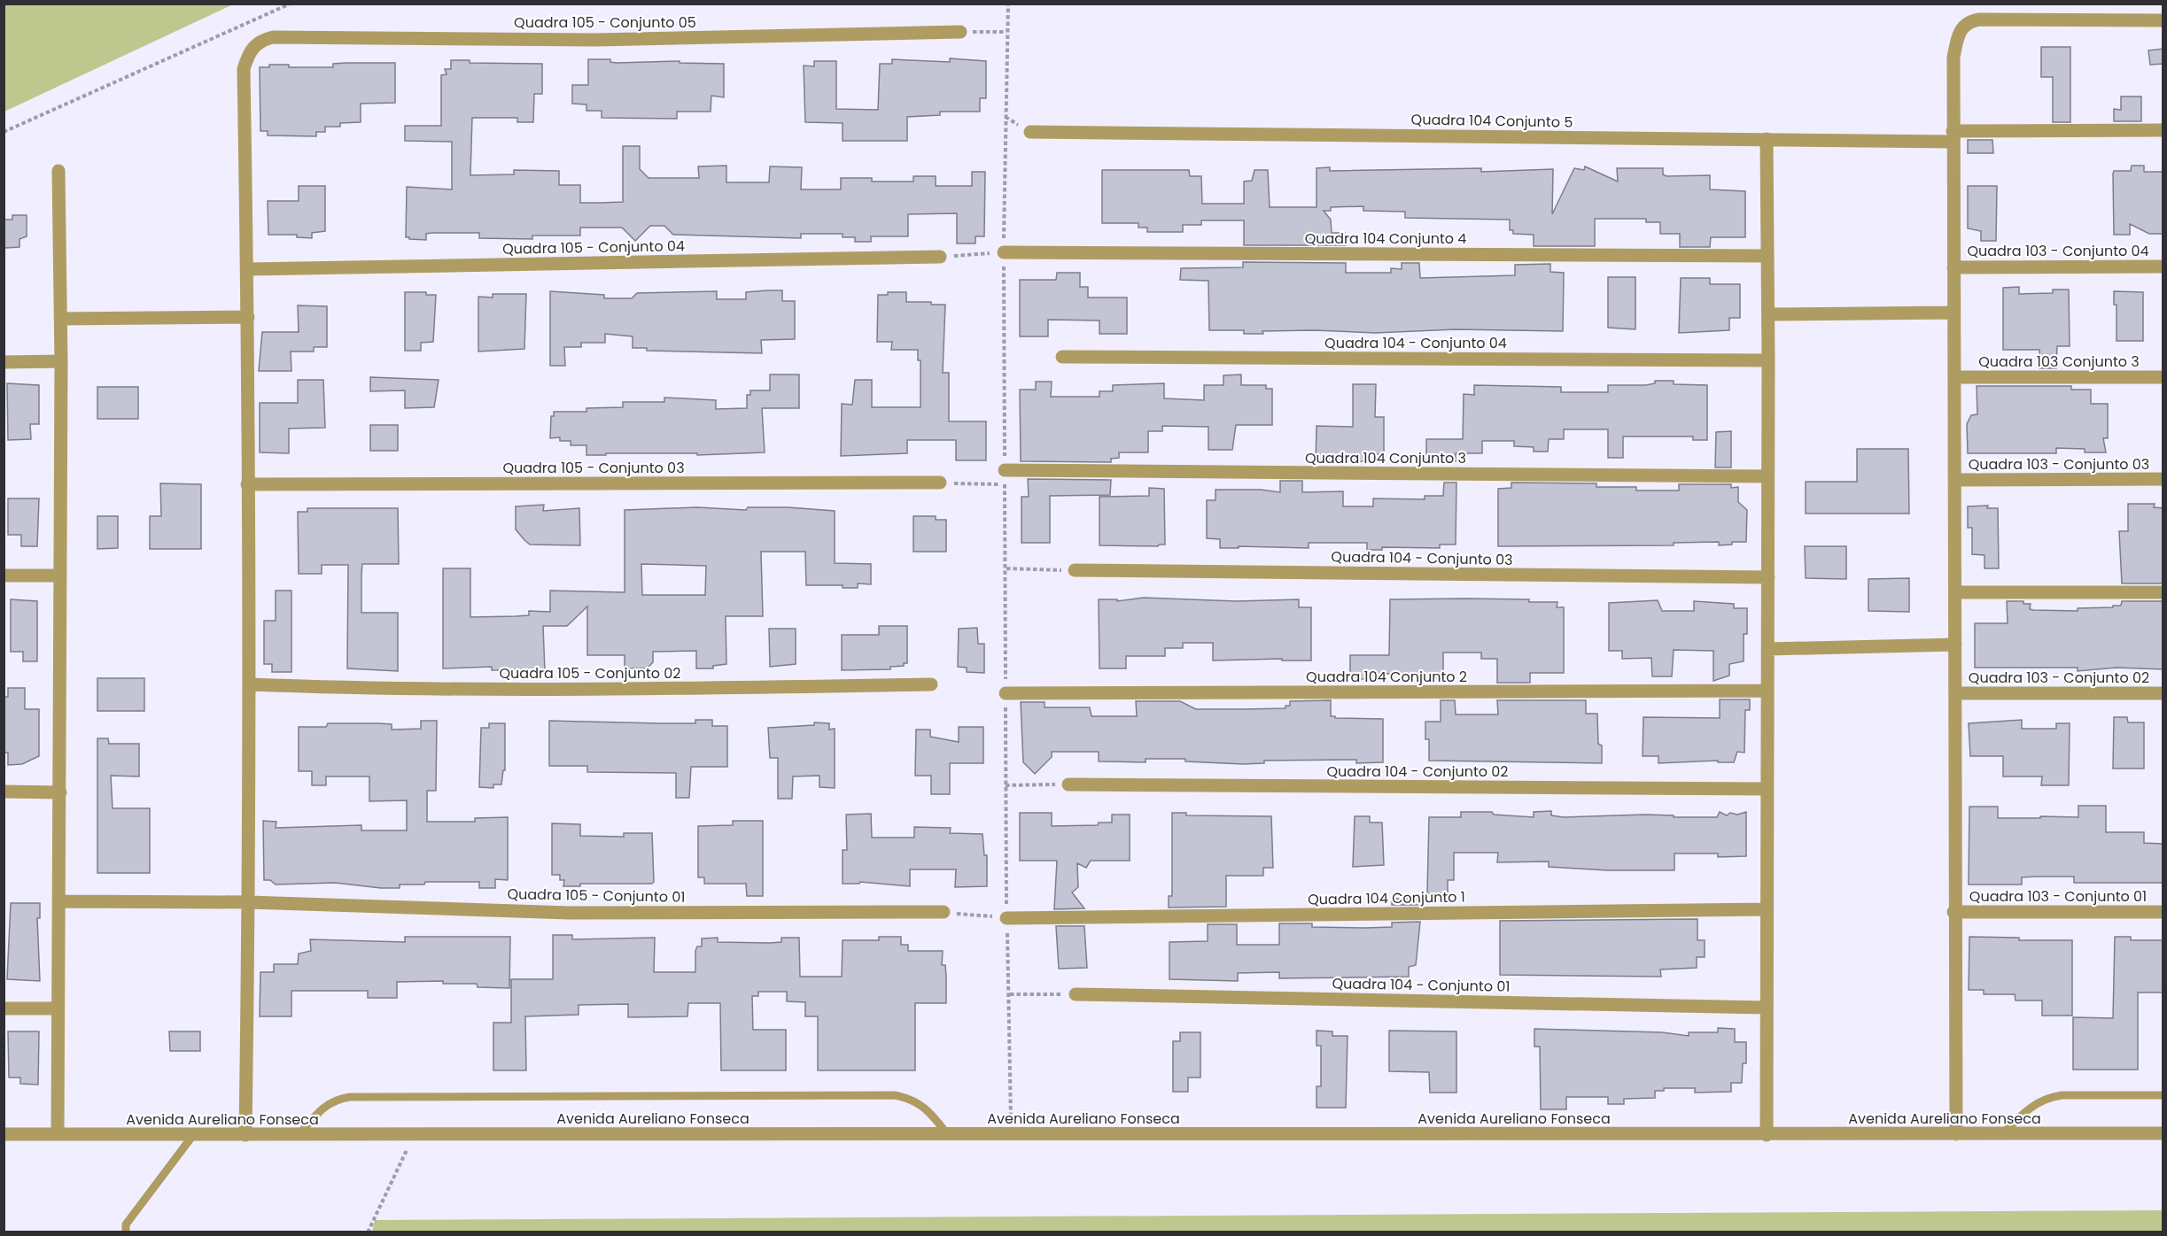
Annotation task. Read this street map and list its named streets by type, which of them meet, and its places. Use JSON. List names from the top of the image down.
{
  "streets": {
    "street": [
      "Quadra 105 - Conjunto 05",
      "Quadra 104 Conjunto 5",
      "Quadra 104 Conjunto 4",
      "Quadra 105 - Conjunto 04",
      "Quadra 103 - Conjunto 04",
      "Quadra 104 - Conjunto 04",
      "Quadra 103 Conjunto 3",
      "Quadra 104 Conjunto 3",
      "Quadra 103 - Conjunto 03",
      "Quadra 105 - Conjunto 03",
      "Quadra 104 - Conjunto 03",
      "Quadra 105 - Conjunto 02",
      "Quadra 104 Conjunto 2",
      "Quadra 103 - Conjunto 02",
      "Quadra 104 - Conjunto 02",
      "Quadra 105 - Conjunto 01",
      "Quadra 103 - Conjunto 01",
      "Quadra 104 Conjunto 1",
      "Quadra 104 - Conjunto 01",
      "Avenida Aureliano Fonseca"
    ]
  },
  "crossings": [
    ["Quadra 105 - Conjunto 05", "Quadra 105 - Conjunto 04"]
  ]
}
